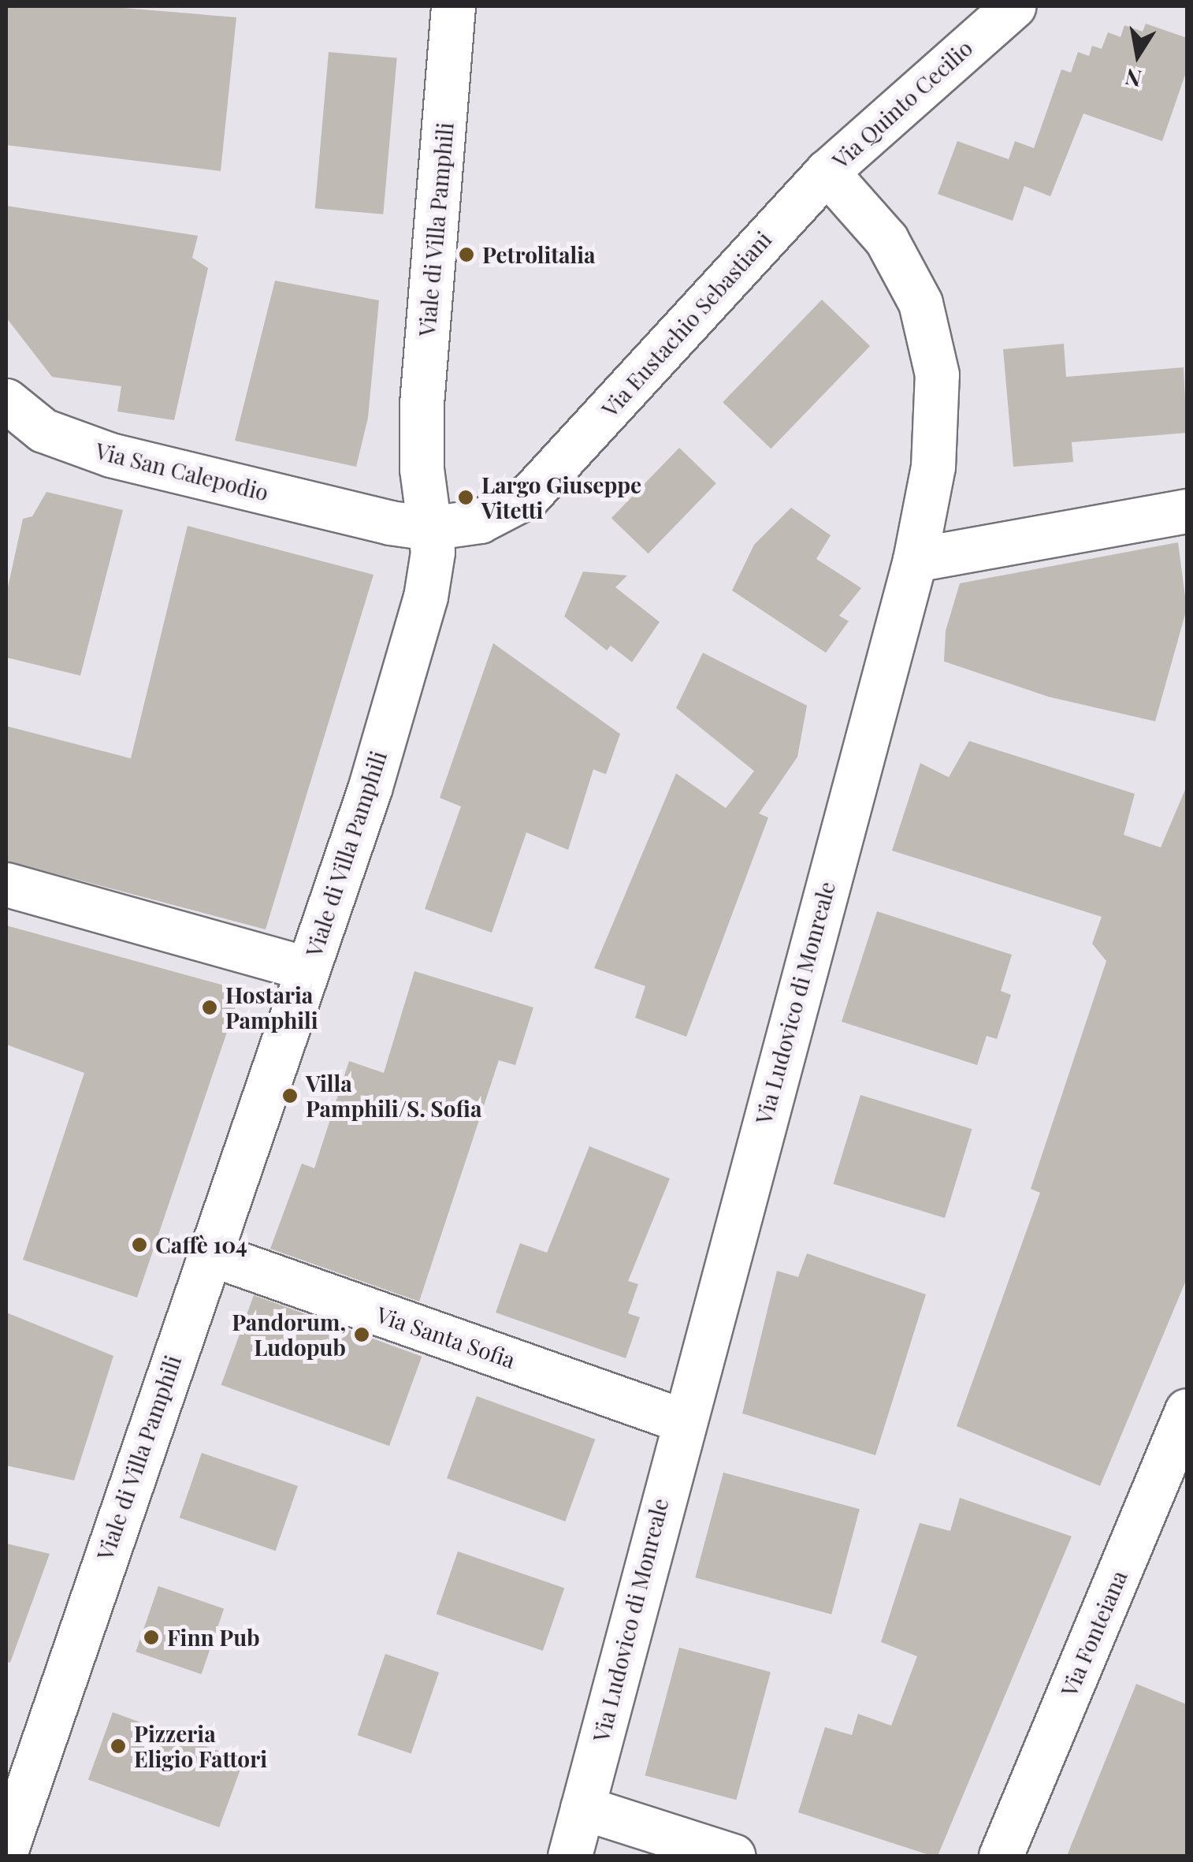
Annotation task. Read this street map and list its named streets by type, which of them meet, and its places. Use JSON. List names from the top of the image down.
{
  "streets": {
    "street": [
      "Via Quinto Cecilio",
      "Viale di Villa Pamphili",
      "Via Eustachio Sebastiani",
      "Via San Calepodio",
      "Via Ludovico di Monreale",
      "Via Santa Sofia",
      "Via Fonteiana"
    ]
  },
  "crossings": [
    ["Via Quinto Cecilio", "Via Eustachio Sebastiani"],
    ["Via Quinto Cecilio", "Via Ludovico di Monreale"],
    ["Viale di Villa Pamphili", "Via Eustachio Sebastiani"],
    ["Viale di Villa Pamphili", "Via San Calepodio"],
    ["Viale di Villa Pamphili", "Via Santa Sofia"],
    ["Via Eustachio Sebastiani", "Via San Calepodio"],
    ["Via Eustachio Sebastiani", "Via Ludovico di Monreale"],
    ["Via Ludovico di Monreale", "Via Santa Sofia"]
  ],
  "places": [
    "Petrolitalia",
    "Largo Giuseppe Vitetti",
    "Hostaria Pamphili",
    "Villa Pamphili/S. Sofia",
    "Caffè 104",
    "Pandorum, Ludopub",
    "Finn Pub",
    "Pizzeria Eligio Fattori"
  ],
  "north": "bottom"
}
